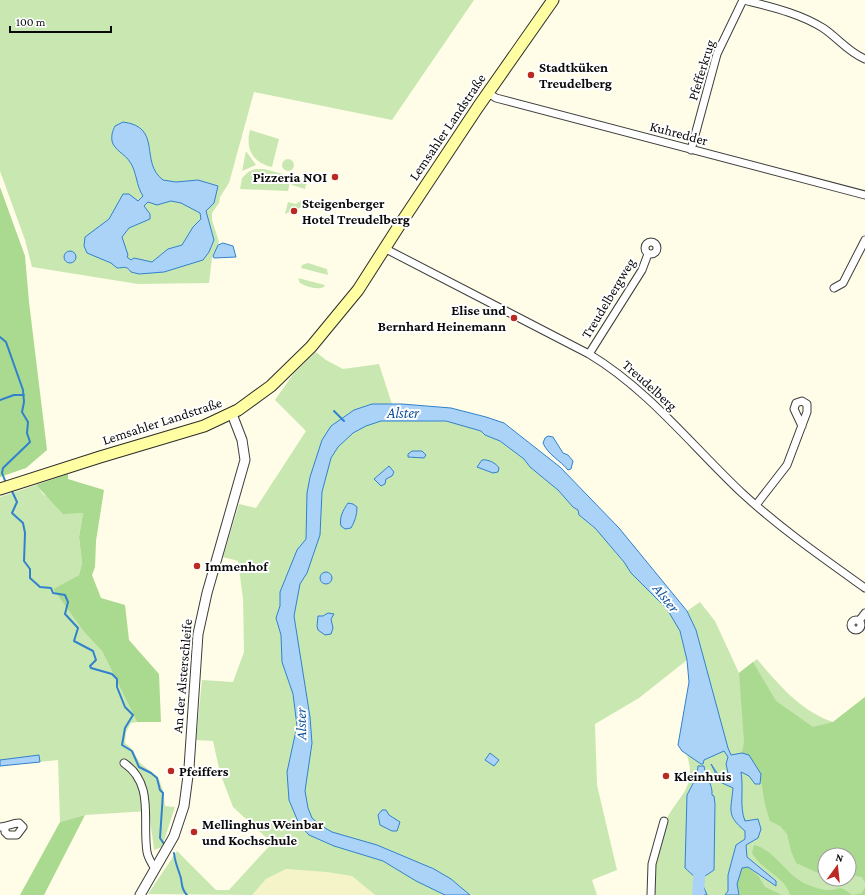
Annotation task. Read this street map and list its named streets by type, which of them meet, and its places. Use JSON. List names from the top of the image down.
{
  "streets": {
    "main road": ["Lemsahler Landstraße"],
    "street": [
      "Pfefferkrug",
      "Kuhredder",
      "Treudelbergweg",
      "Treudelberg",
      "An der Alsterschleife"
    ]
  },
  "crossings": [
    ["Pfefferkrug", "Kuhredder"],
    ["Lemsahler Landstraße", "Kuhredder"],
    ["Lemsahler Landstraße", "Treudelberg"],
    ["Lemsahler Landstraße", "An der Alsterschleife"],
    ["Treudelbergweg", "Treudelberg"]
  ],
  "water": ["Alster"],
  "places": [
    "Stadtküken Treudelberg",
    "Pizzeria NOI",
    "Steigenberger Hotel Treudelberg",
    "Elise und Bernhard Heinemann",
    "Immenhof",
    "Pfeiffers",
    "Kleinhuis",
    "Mellinghus Weinbar und Kochschule"
  ],
  "scale_bar": "100 m",
  "north": "top"
}
